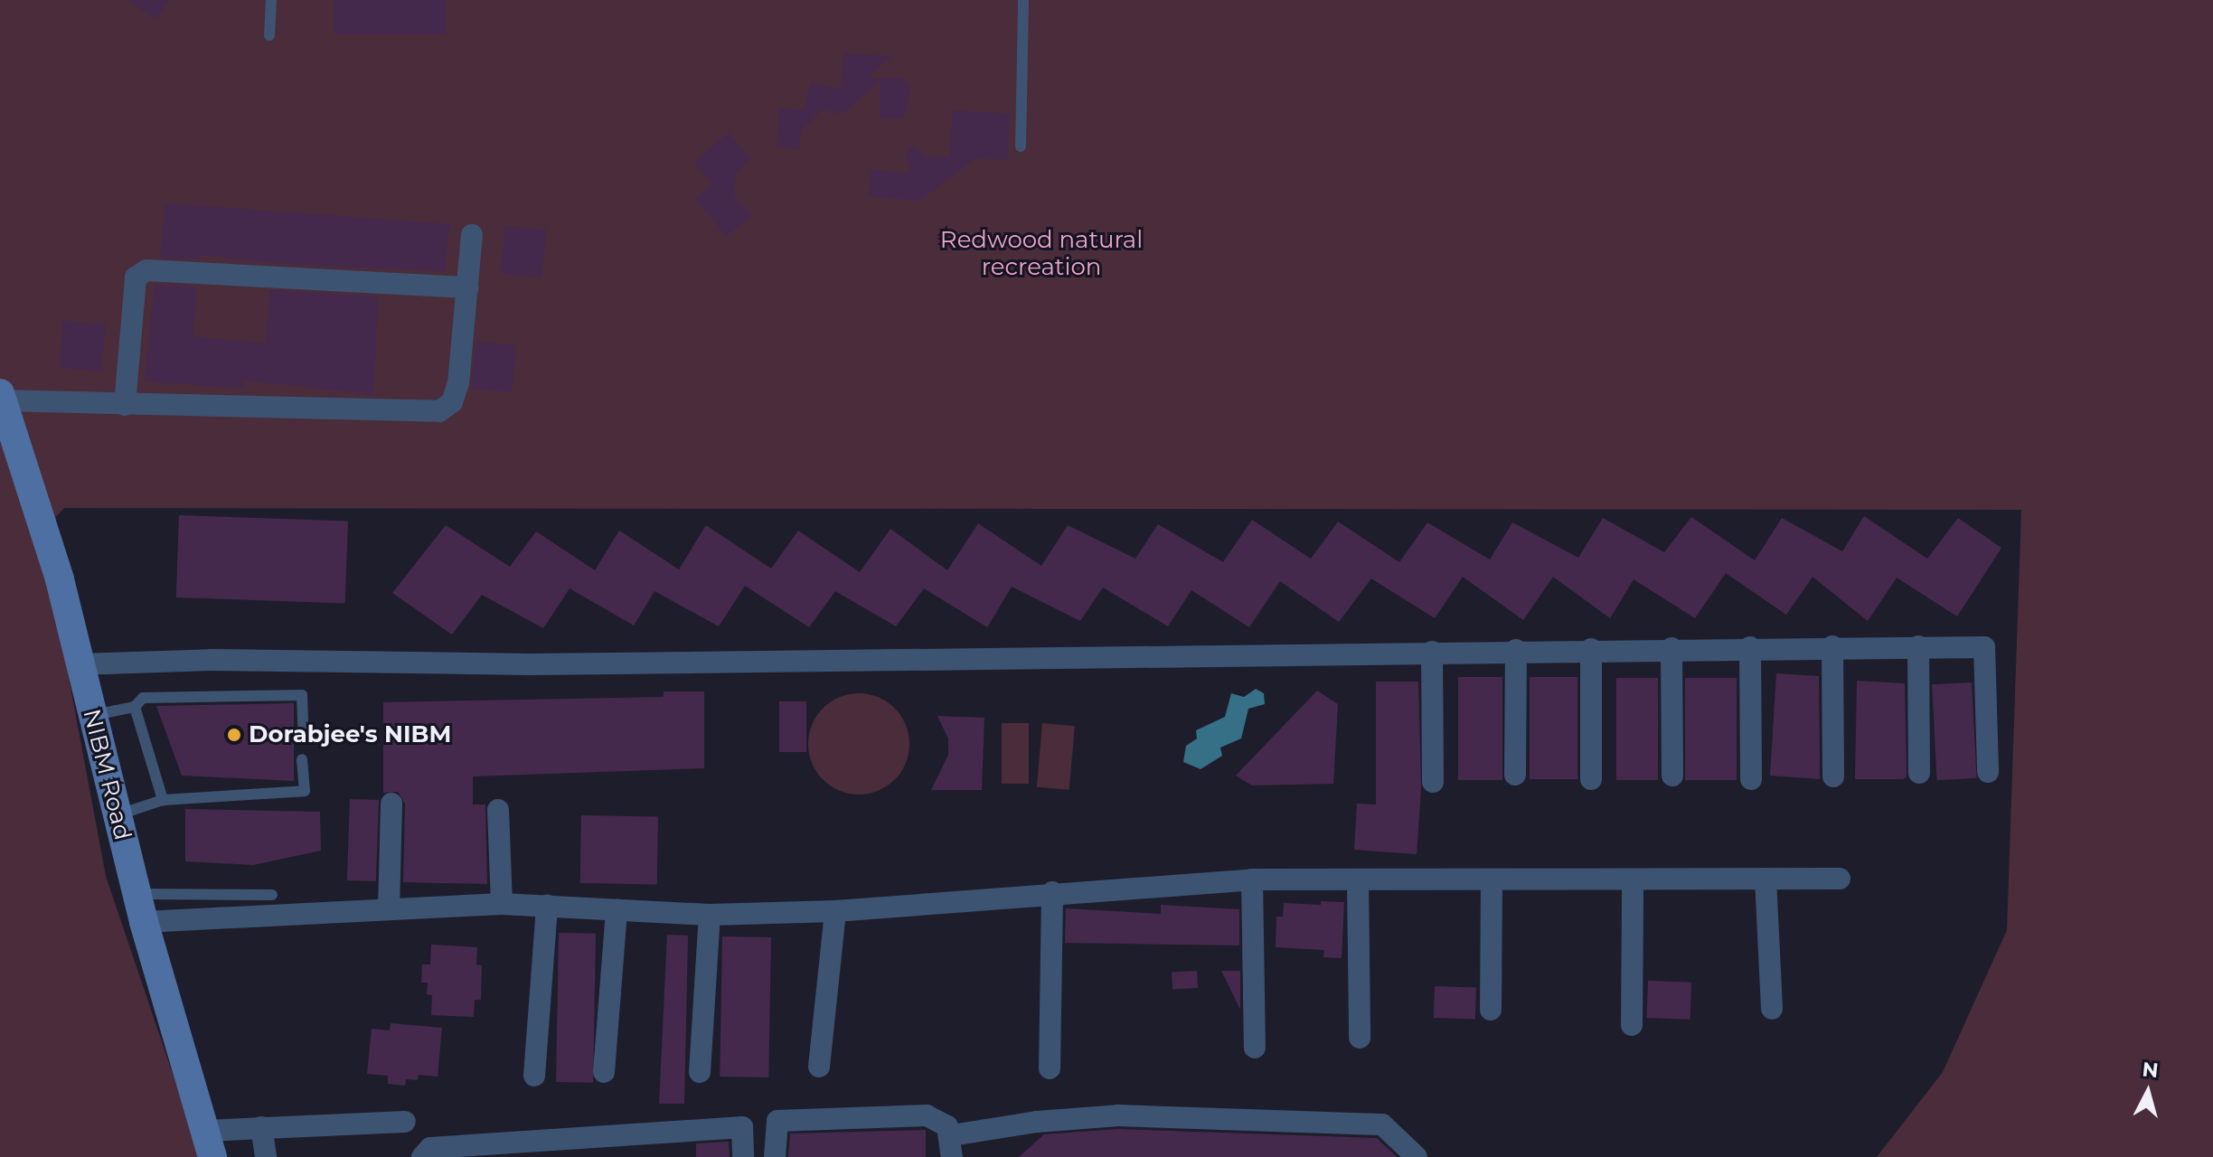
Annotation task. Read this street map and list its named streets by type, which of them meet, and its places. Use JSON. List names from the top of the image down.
{
  "streets": {
    "main road": ["NIBM Road"]
  },
  "parks": ["Redwood natural recreation"],
  "places": ["Dorabjee's NIBM"],
  "north": "top"
}
